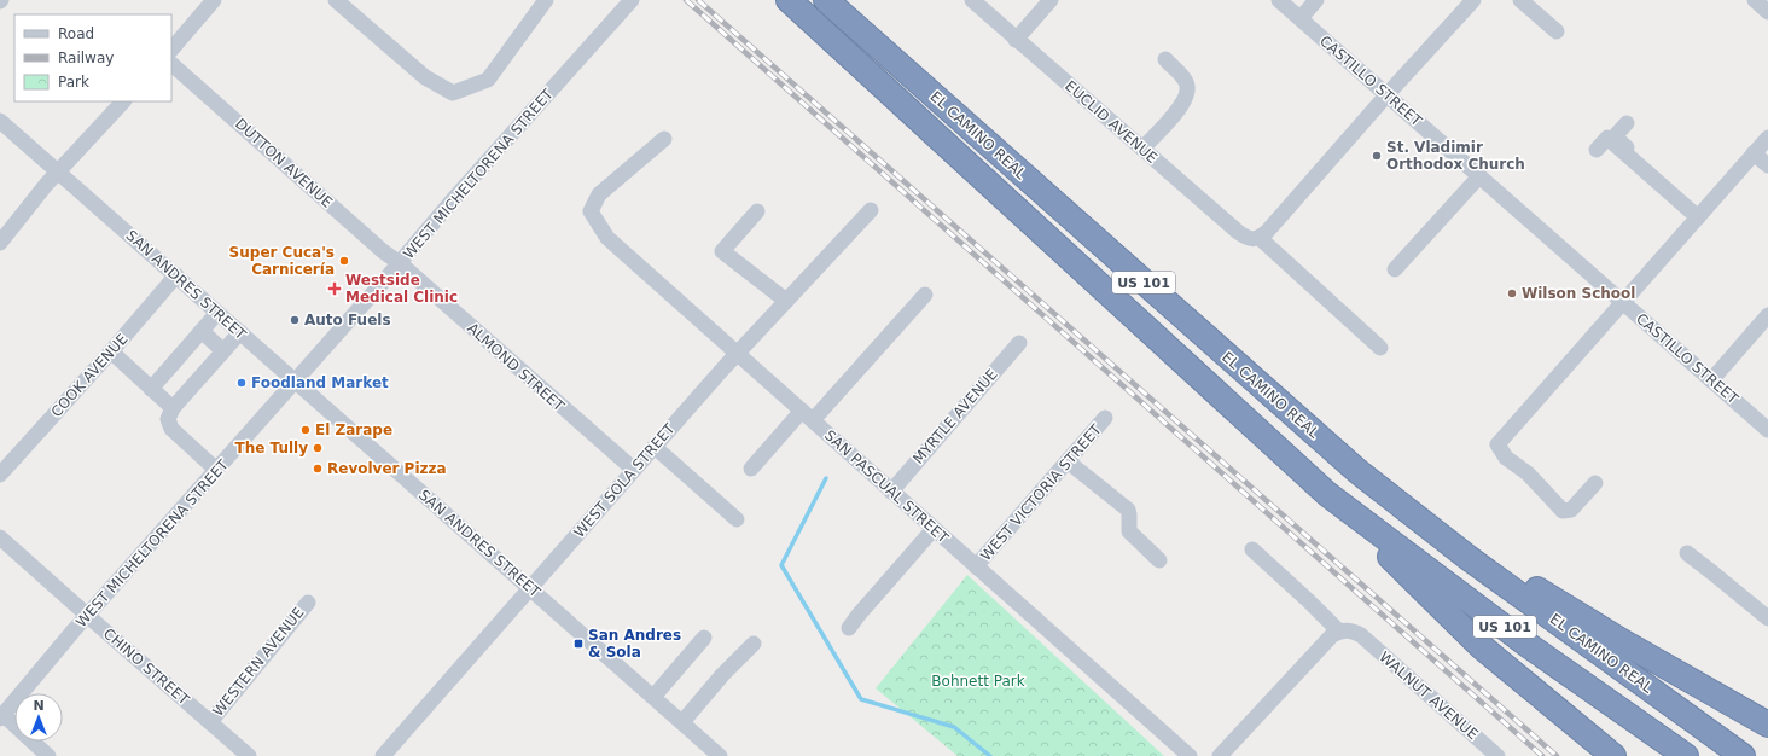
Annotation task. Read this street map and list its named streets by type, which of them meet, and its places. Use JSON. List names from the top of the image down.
{
  "streets": {
    "highway": ["EL CAMINO REAL", "US 101"],
    "street": [
      "CASTILLO STREET",
      "EUCLID AVENUE",
      "DUTTON AVENUE",
      "WEST MICHELTORENA STREET",
      "SAN ANDRES STREET",
      "ALMOND STREET",
      "COOK AVENUE",
      "MYRTLE AVENUE",
      "WEST SOLA STREET",
      "SAN PASCUAL STREET",
      "WEST VICTORIA STREET",
      "WESTERN AVENUE",
      "CHINO STREET",
      "WALNUT AVENUE"
    ]
  },
  "crossings": [
    ["DUTTON AVENUE", "WEST MICHELTORENA STREET"],
    ["DUTTON AVENUE", "ALMOND STREET"],
    ["WEST MICHELTORENA STREET", "SAN ANDRES STREET"],
    ["WEST MICHELTORENA STREET", "ALMOND STREET"],
    ["WEST MICHELTORENA STREET", "CHINO STREET"],
    ["SAN ANDRES STREET", "COOK AVENUE"],
    ["SAN ANDRES STREET", "WEST SOLA STREET"],
    ["ALMOND STREET", "WEST SOLA STREET"],
    ["MYRTLE AVENUE", "SAN PASCUAL STREET"],
    ["WEST SOLA STREET", "SAN PASCUAL STREET"],
    ["SAN PASCUAL STREET", "WEST VICTORIA STREET"],
    ["WESTERN AVENUE", "CHINO STREET"]
  ],
  "parks": ["Bohnett Park"],
  "places": {
    "other": [
      "St. Vladimir Orthodox Church",
      "Super Cuca's Carnicería",
      "Wilson School",
      "Auto Fuels",
      "Foodland Market",
      "El Zarape",
      "The Tully",
      "Revolver Pizza"
    ],
    "health": ["Westside Medical Clinic"],
    "transit": ["San Andres & Sola"]
  },
  "legend": ["Road", "Railway", "Park"],
  "north": "top"
}
